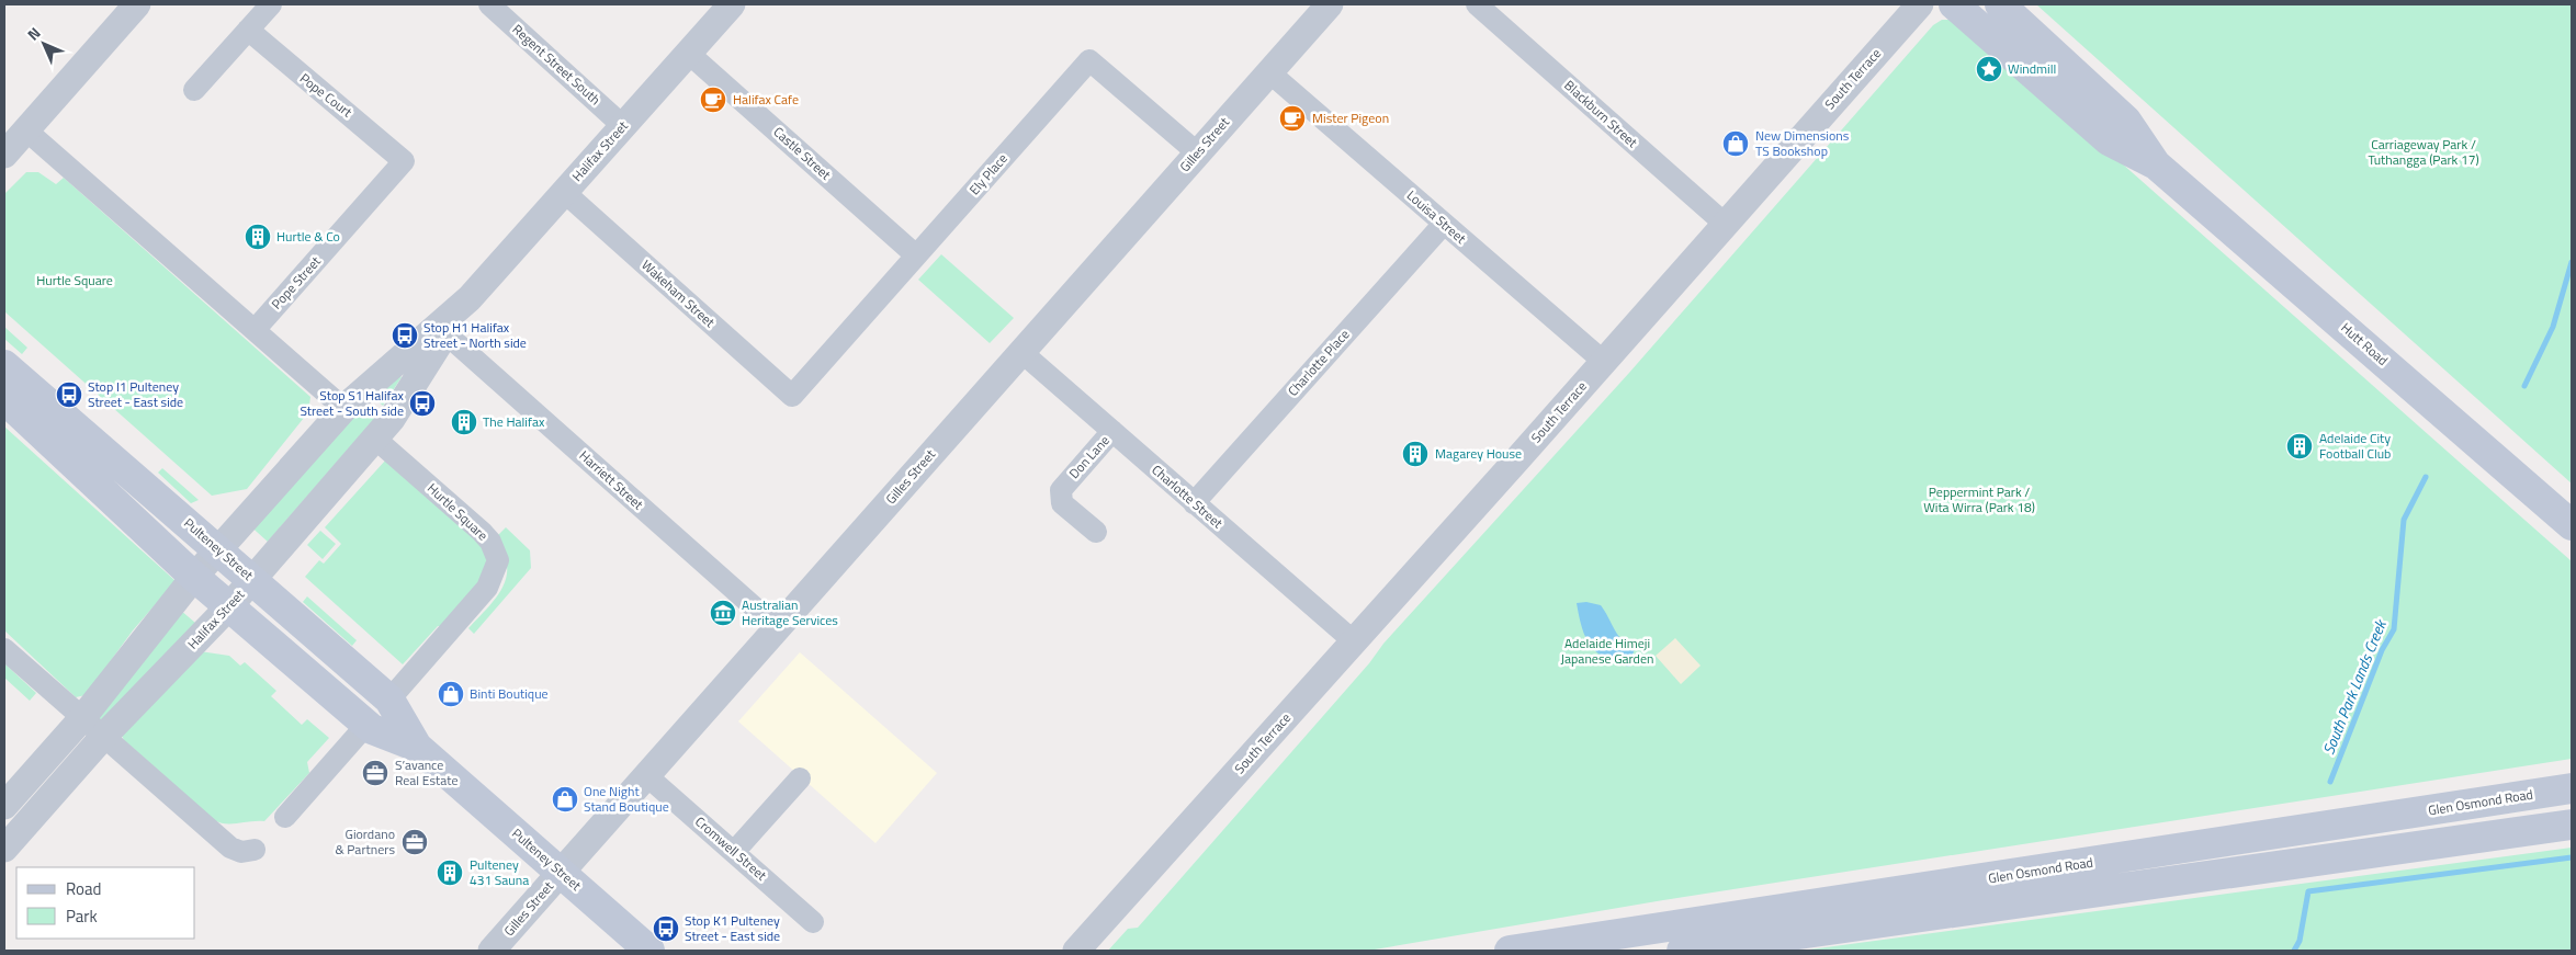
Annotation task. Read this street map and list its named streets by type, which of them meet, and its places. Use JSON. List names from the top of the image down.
{
  "streets": {
    "main road": ["Hutt Road", "Pulteney Street", "Glen Osmond Road"],
    "street": [
      "Regent Street South",
      "South Terrace",
      "Pope Court",
      "Blackburn Street",
      "Gilles Street",
      "Halifax Street",
      "Castle Street",
      "Ely Place",
      "Louisa Street",
      "Pope Street",
      "Wakeham Street",
      "Charlotte Place",
      "Don Lane",
      "Harriett Street",
      "Charlotte Street",
      "Hurtle Square",
      "Cromwell Street"
    ]
  },
  "crossings": [
    ["Regent Street South", "Halifax Street"],
    ["South Terrace", "Blackburn Street"],
    ["South Terrace", "Louisa Street"],
    ["South Terrace", "Charlotte Street"],
    ["Pope Court", "Pope Street"],
    ["Gilles Street", "Ely Place"],
    ["Gilles Street", "Louisa Street"],
    ["Gilles Street", "Harriett Street"],
    ["Gilles Street", "Charlotte Street"],
    ["Gilles Street", "Pulteney Street"],
    ["Gilles Street", "Cromwell Street"],
    ["Halifax Street", "Castle Street"],
    ["Halifax Street", "Wakeham Street"],
    ["Halifax Street", "Harriett Street"],
    ["Halifax Street", "Hurtle Square"],
    ["Halifax Street", "Pulteney Street"],
    ["Castle Street", "Ely Place"],
    ["Ely Place", "Wakeham Street"],
    ["Louisa Street", "Charlotte Place"],
    ["Charlotte Place", "Charlotte Street"],
    ["Don Lane", "Charlotte Street"],
    ["Hurtle Square", "Pulteney Street"]
  ],
  "water": ["South Park Lands Creek"],
  "parks": [
    "Carriageway Park / Tuthangga (Park 17)",
    "Hurtle Square",
    "Peppermint Park / Wita Wirra (Park 18)",
    "Adelaide Himeji Japanese Garden"
  ],
  "places": {
    "place": ["Windmill"],
    "cafe": ["Halifax Cafe", "Mister Pigeon"],
    "shop": ["New Dimensions TS Bookshop", "Binti Boutique", "One Night Stand Boutique"],
    "building": [
      "Hurtle & Co",
      "The Halifax",
      "Adelaide City Football Club",
      "Magarey House",
      "Pulteney 431 Sauna"
    ],
    "bus stop": [
      "Stop H1 Halifax Street - North side",
      "Stop I1 Pulteney Street - East side",
      "Stop S1 Halifax Street - South side",
      "Stop K1 Pulteney Street - East side"
    ],
    "museum": ["Australian Heritage Services"],
    "office": ["S’avance Real Estate", "Giordano & Partners"]
  },
  "legend": ["Road", "Park"],
  "north": "top left"
}
